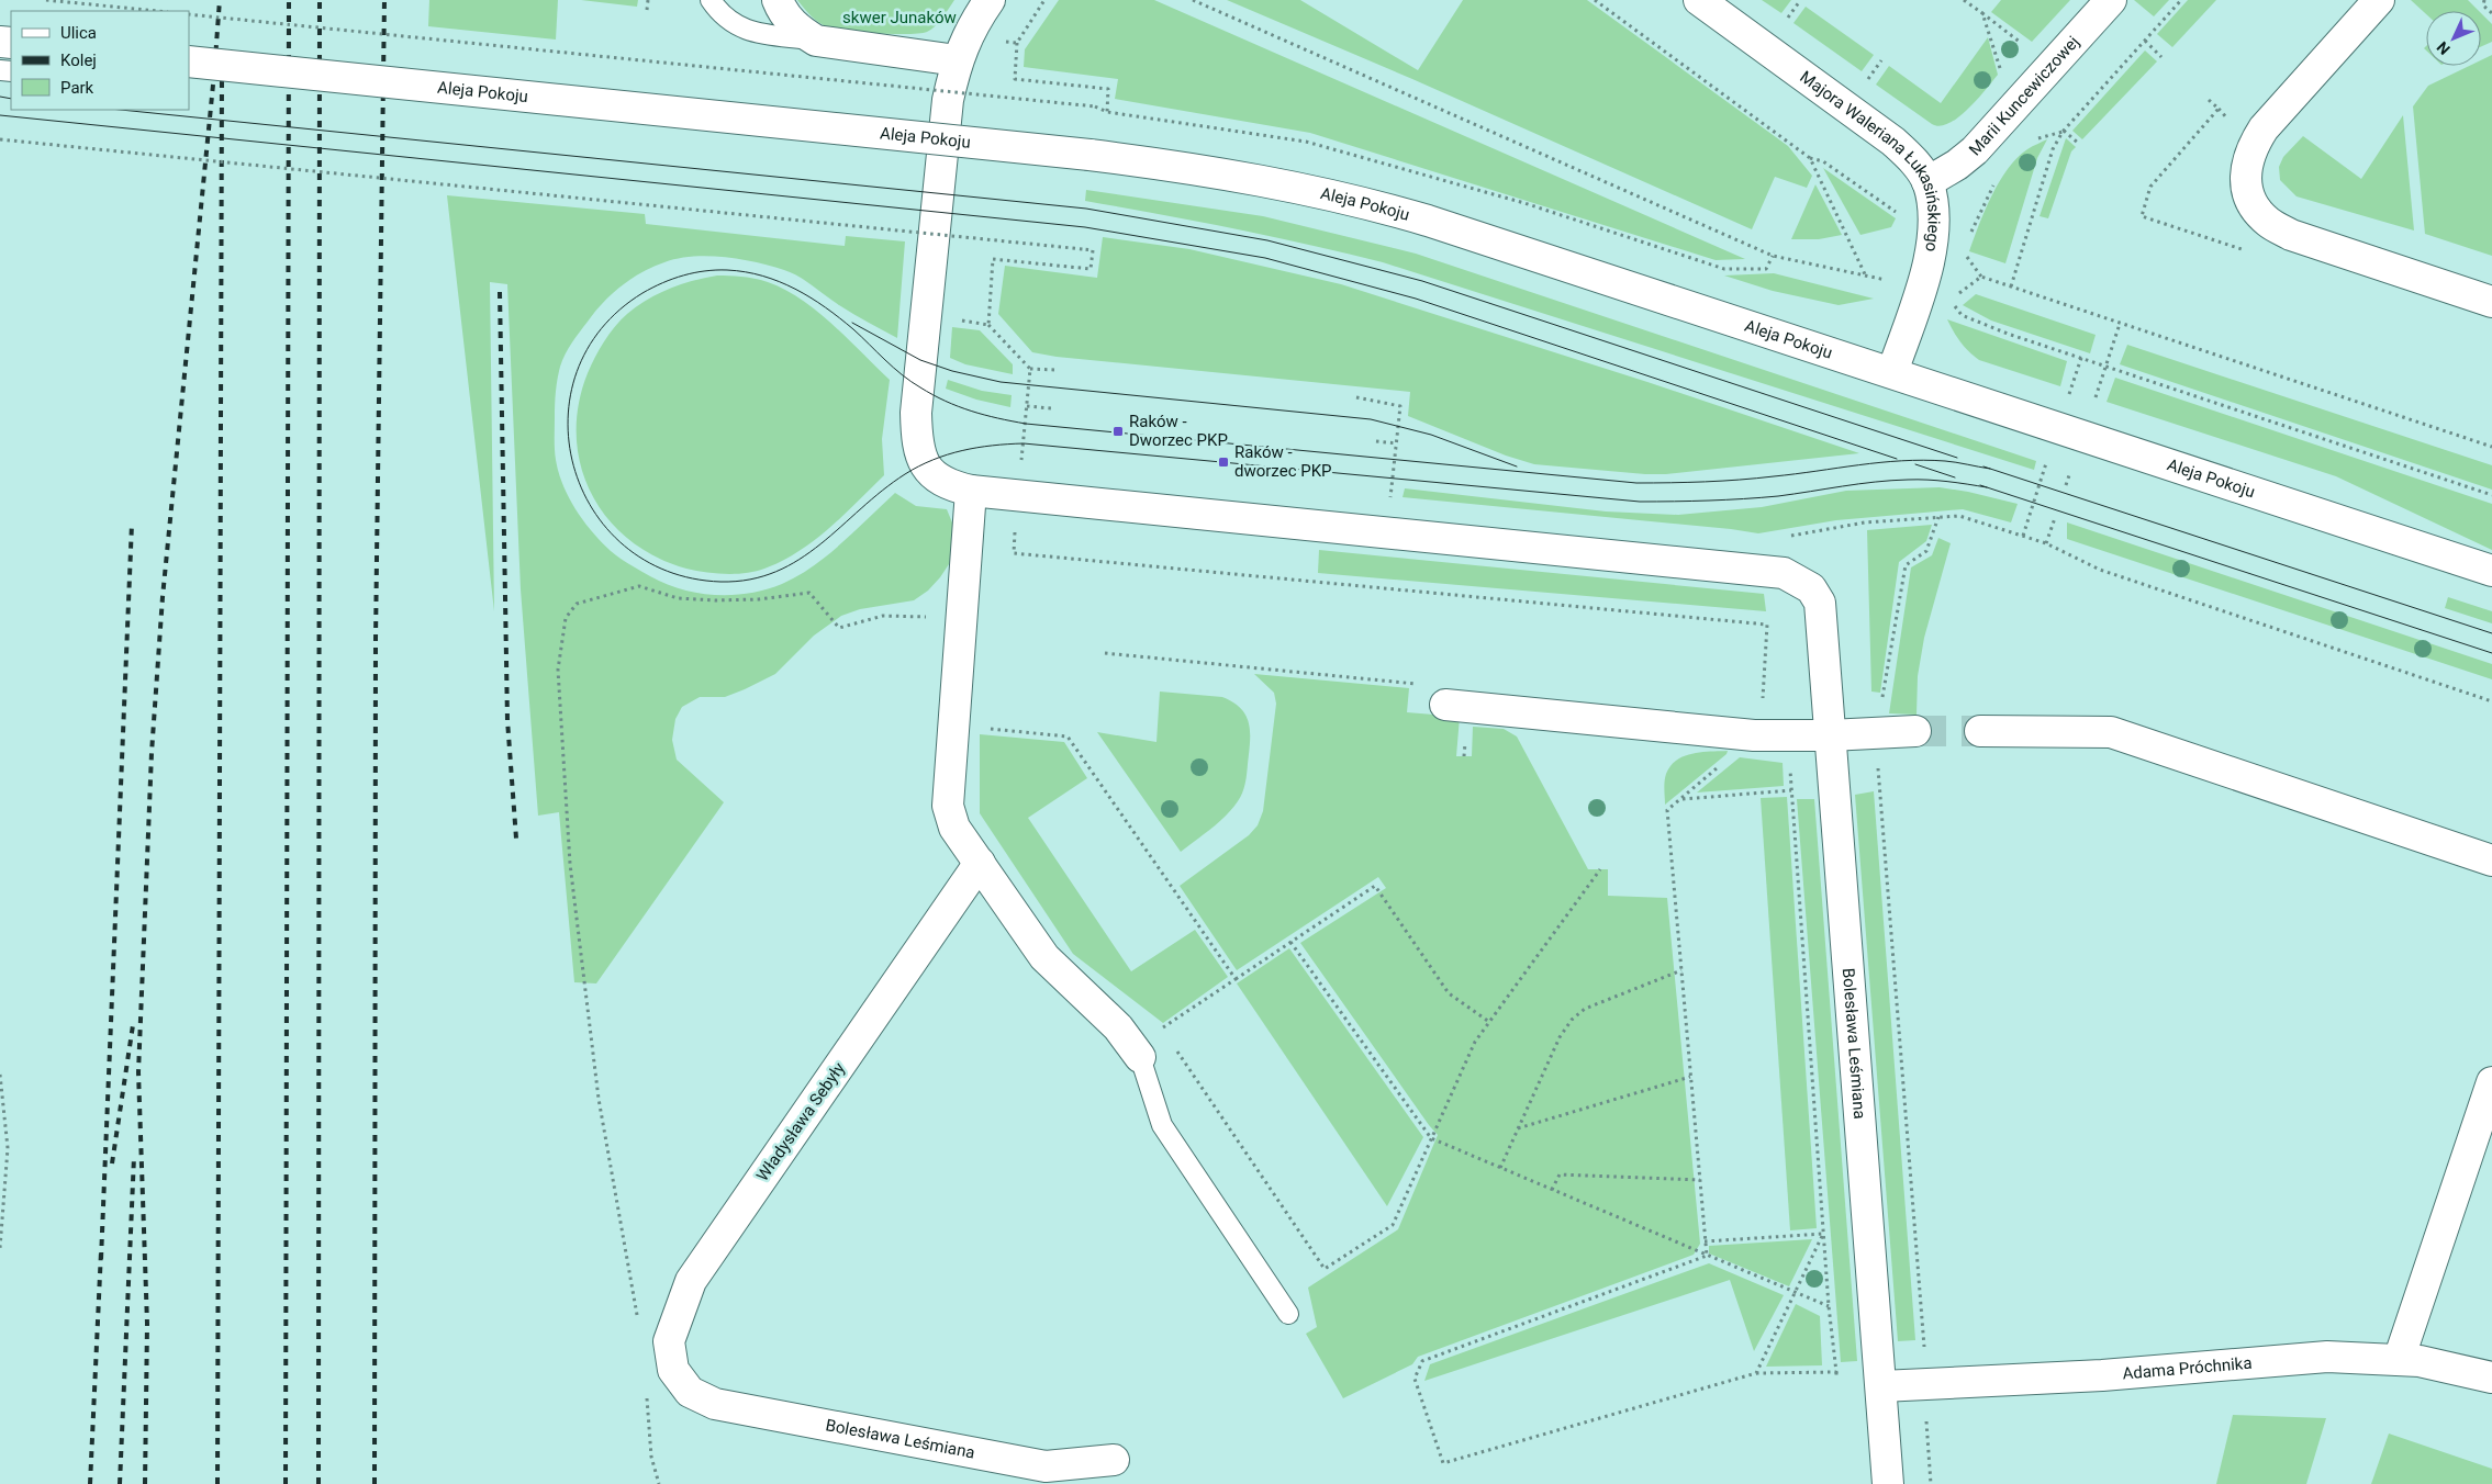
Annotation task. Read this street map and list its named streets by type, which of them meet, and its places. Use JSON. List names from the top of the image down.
{
  "streets": {
    "street": [
      "Aleja Pokoju",
      "Marii Kuncewiczowej",
      "Majora Waleriana Łukasińskiego",
      "Bolesława Leśmiana",
      "Władysława Sebyły",
      "Adama Próchnika"
    ]
  },
  "crossings": [
    ["Aleja Pokoju", "Majora Waleriana Łukasińskiego"],
    ["Marii Kuncewiczowej", "Majora Waleriana Łukasińskiego"],
    ["Bolesława Leśmiana", "Władysława Sebyły"],
    ["Bolesława Leśmiana", "Adama Próchnika"]
  ],
  "parks": ["skwer Junaków"],
  "places": {
    "transit": ["Raków - Dworzec PKP", "Raków - dworzec PKP"]
  },
  "legend": ["Ulica", "Kolej", "Park"],
  "north": "bottom left"
}
